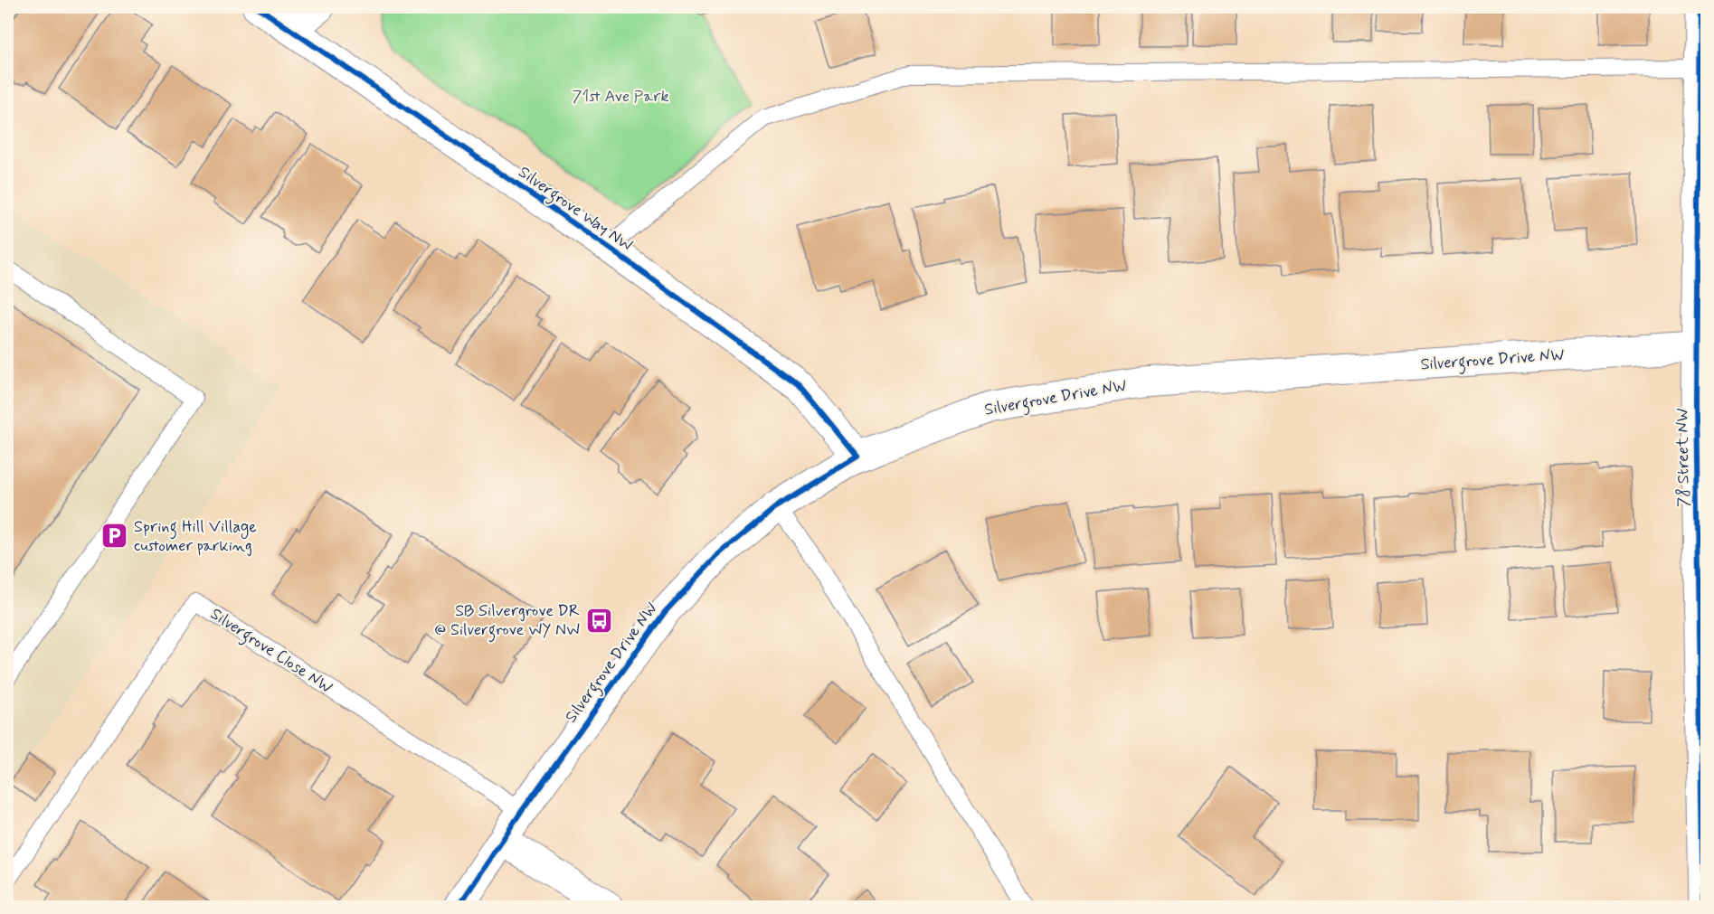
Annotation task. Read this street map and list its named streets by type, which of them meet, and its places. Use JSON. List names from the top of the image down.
{
  "streets": {
    "street": ["Silvergrove Way NW", "Silvergrove Drive NW", "78 Street NW"],
    "lane": ["Silvergrove Close NW"]
  },
  "crossings": [
    ["Silvergrove Way NW", "Silvergrove Drive NW"],
    ["Silvergrove Drive NW", "78 Street NW"],
    ["Silvergrove Drive NW", "Silvergrove Close NW"]
  ],
  "parks": ["71st Ave Park"],
  "places": {
    "parking": ["Spring Hill Village customer parking"],
    "bus stop": ["SB Silvergrove DR @ Silvergrove WY NW"]
  }
}
